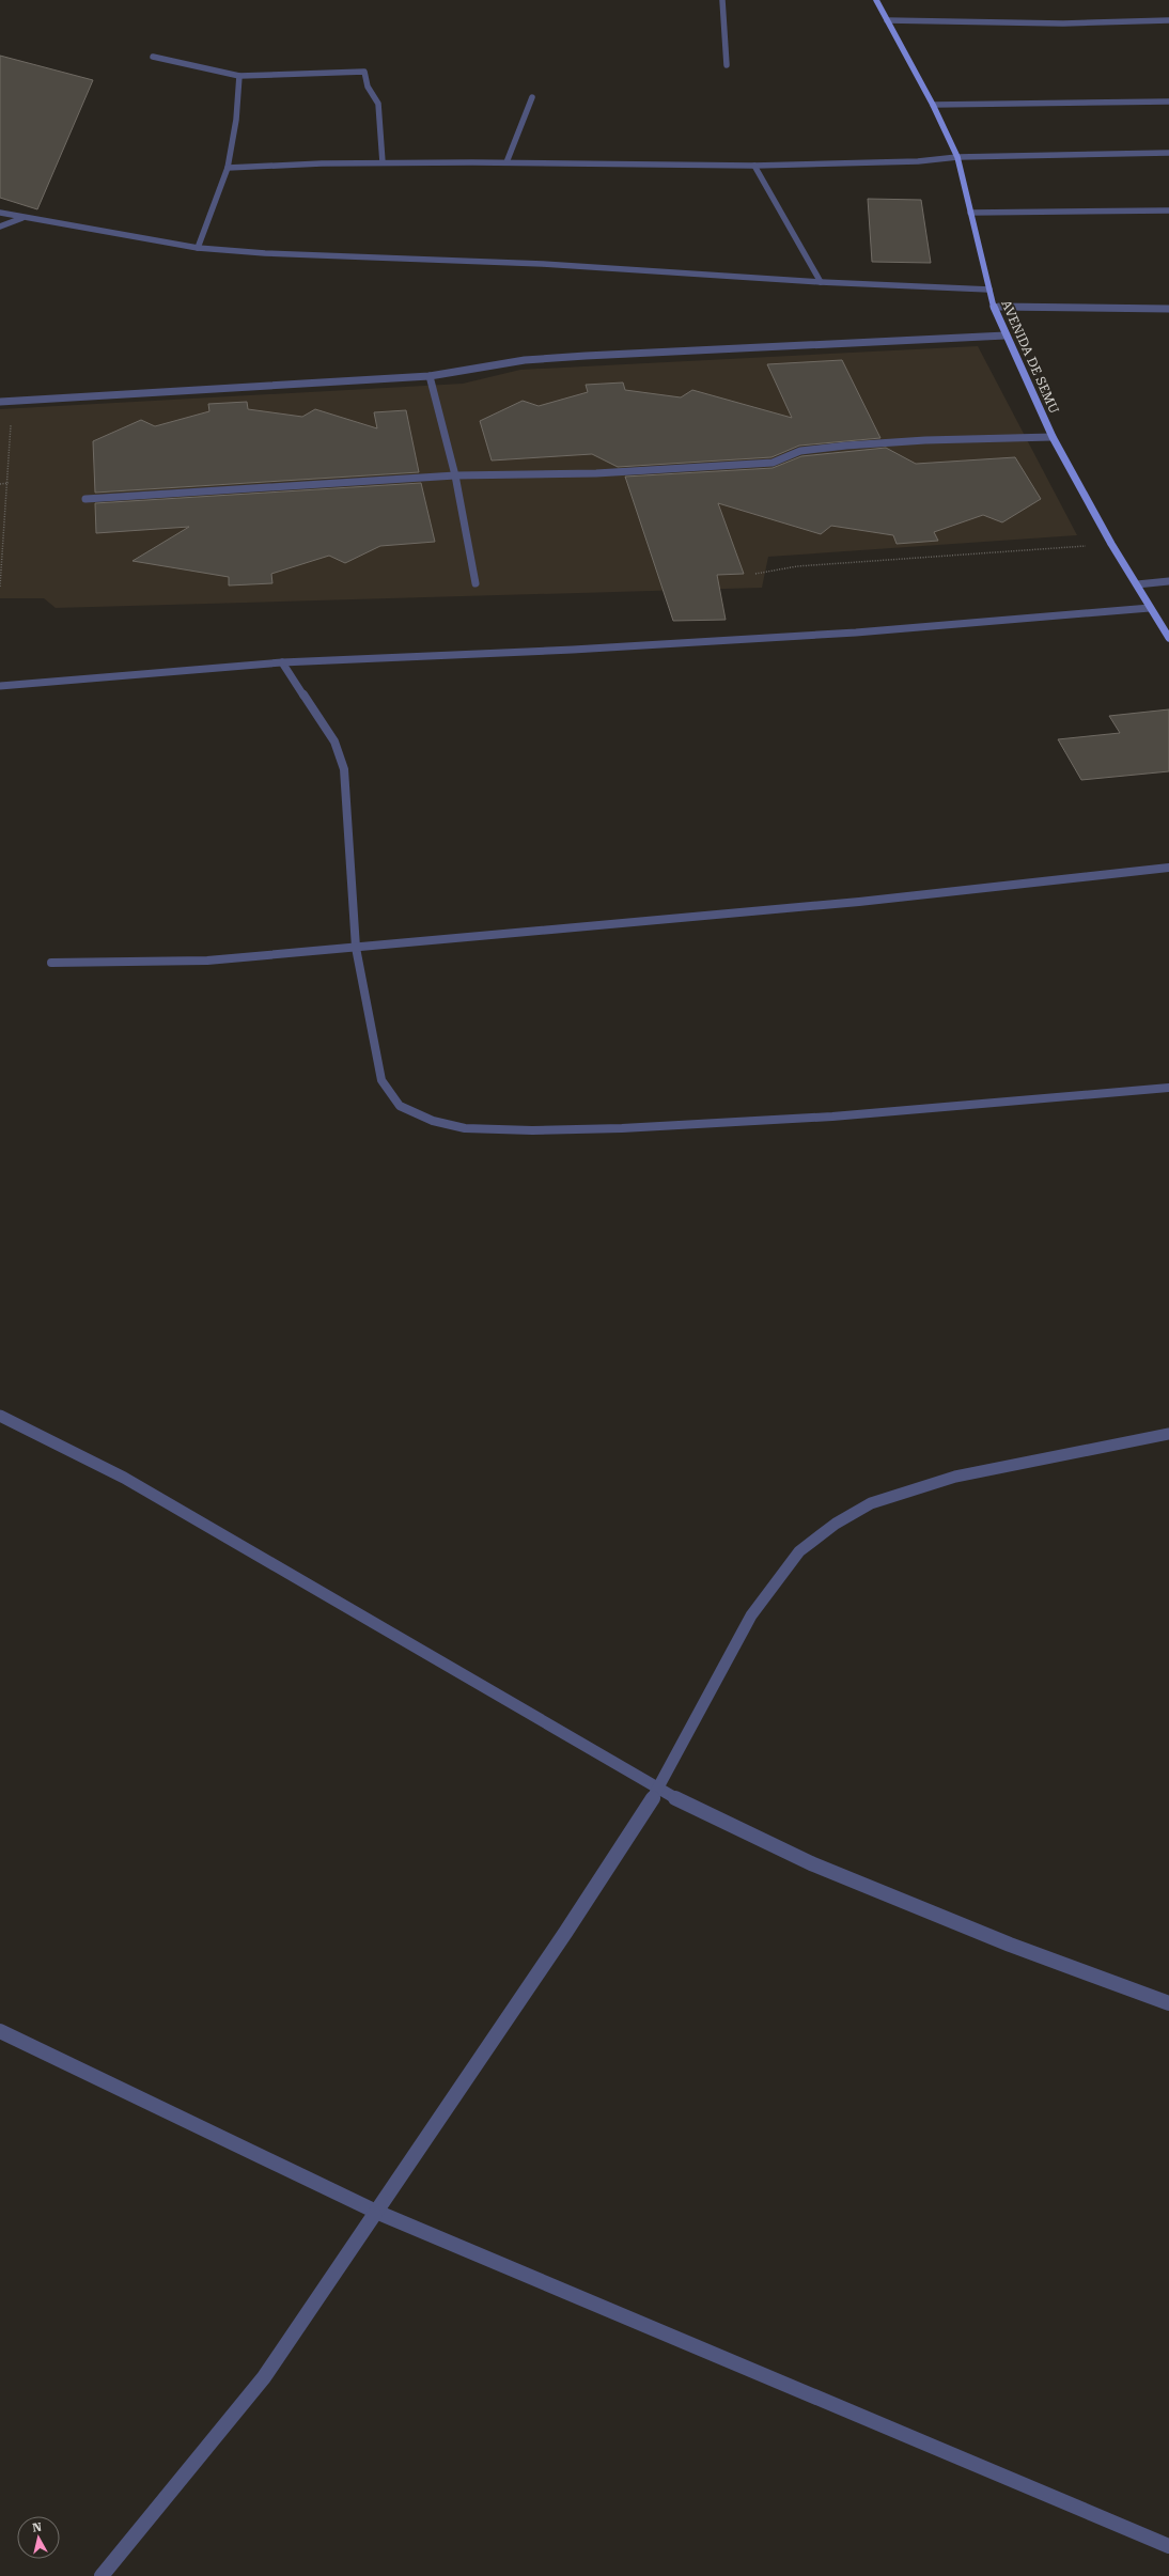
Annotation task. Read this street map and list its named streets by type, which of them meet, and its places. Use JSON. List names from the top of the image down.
{
  "streets": {
    "main road": ["AVENIDA DE SEMU"]
  },
  "north": "top"
}
